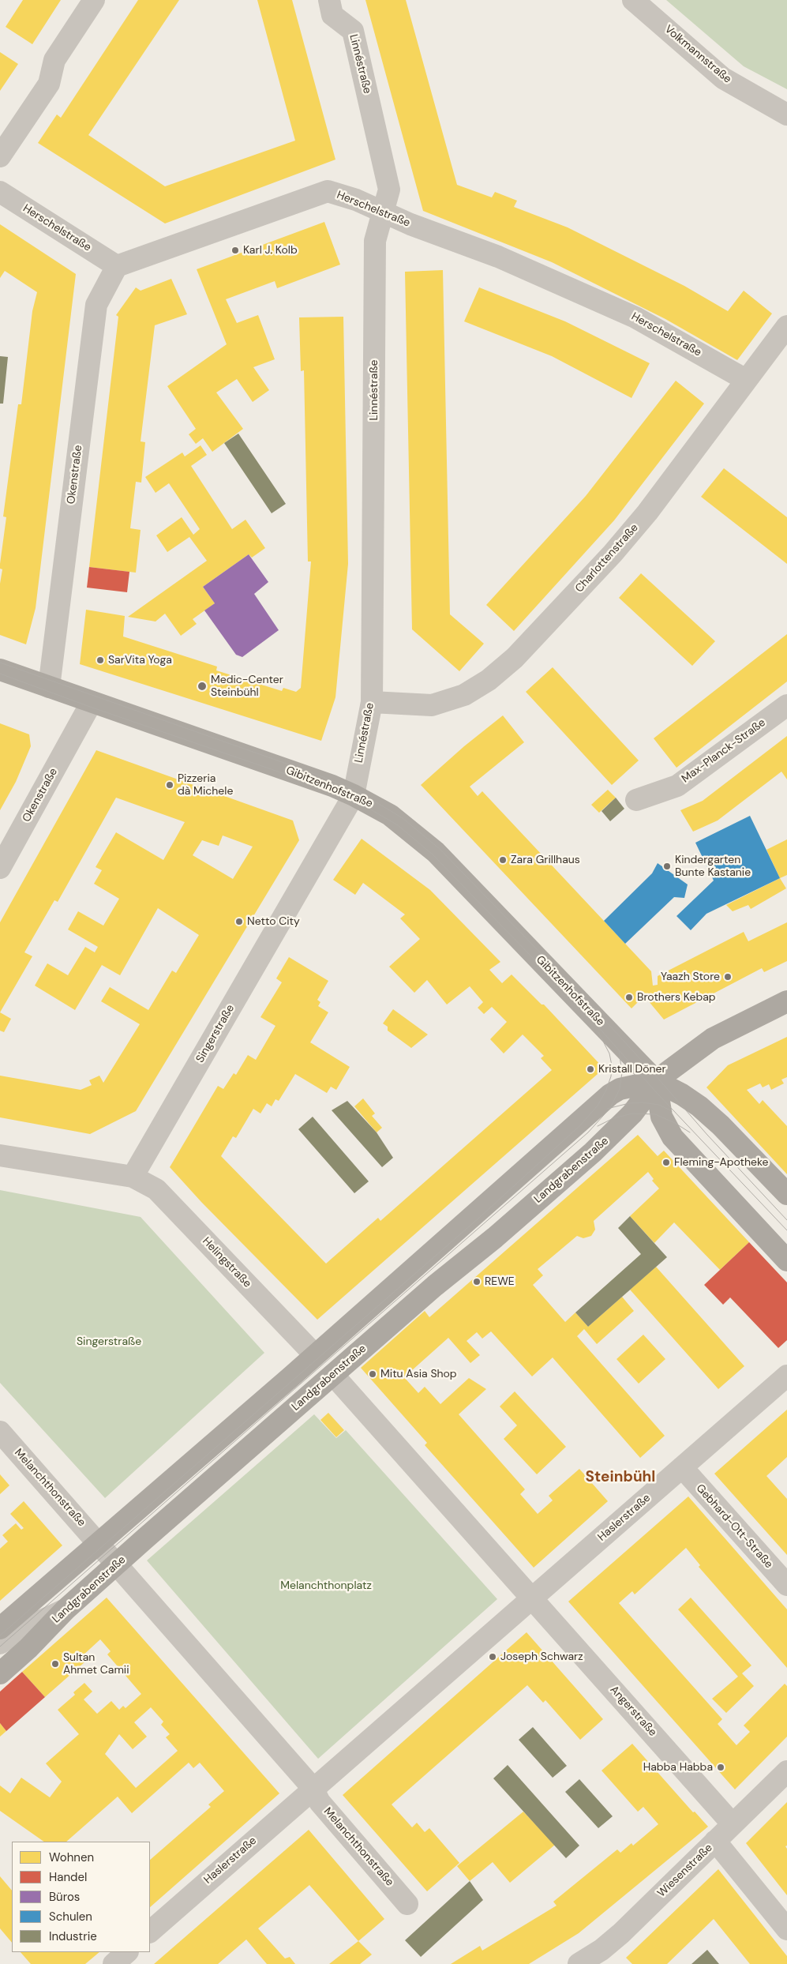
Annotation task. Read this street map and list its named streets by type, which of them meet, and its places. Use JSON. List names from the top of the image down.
{
  "streets": {
    "main road": ["Gibitzenhofstraße", "Landgrabenstraße"],
    "street": [
      "Volkmannstraße",
      "Linnéstraße",
      "Herschelstraße",
      "Okenstraße",
      "Charlottenstraße",
      "Max-Planck-Straße",
      "Singerstraße",
      "Helingstraße",
      "Melanchthonstraße",
      "Haslerstraße",
      "Gebhard-Ott-Straße",
      "Angerstraße",
      "Wiesenstraße"
    ]
  },
  "crossings": [
    ["Linnéstraße", "Herschelstraße"],
    ["Linnéstraße", "Charlottenstraße"],
    ["Linnéstraße", "Gibitzenhofstraße"],
    ["Linnéstraße", "Singerstraße"],
    ["Herschelstraße", "Okenstraße"],
    ["Herschelstraße", "Charlottenstraße"],
    ["Okenstraße", "Gibitzenhofstraße"],
    ["Gibitzenhofstraße", "Singerstraße"],
    ["Gibitzenhofstraße", "Landgrabenstraße"],
    ["Singerstraße", "Helingstraße"],
    ["Landgrabenstraße", "Helingstraße"],
    ["Landgrabenstraße", "Melanchthonstraße"],
    ["Melanchthonstraße", "Haslerstraße"],
    ["Haslerstraße", "Gebhard-Ott-Straße"],
    ["Haslerstraße", "Angerstraße"],
    ["Angerstraße", "Wiesenstraße"]
  ],
  "districts": ["Steinbühl"],
  "parks": ["Singerstraße", "Melanchthonplatz"],
  "places": [
    "Karl J. Kolb",
    "SarVita Yoga",
    "Medic-Center Steinbühl",
    "Pizzeria dà Michele",
    "Zara Grillhaus",
    "Kindergarten Bunte Kastanie",
    "Netto City",
    "Yaazh Store",
    "Brothers Kebap",
    "Kristall Döner",
    "Fleming-Apotheke",
    "REWE",
    "Mitu Asia Shop",
    "Joseph Schwarz",
    "Sultan Ahmet Camii",
    "Habba Habba"
  ],
  "legend": [
    "Wohnen",
    "Handel",
    "Büros",
    "Schulen",
    "Industrie"
  ]
}
